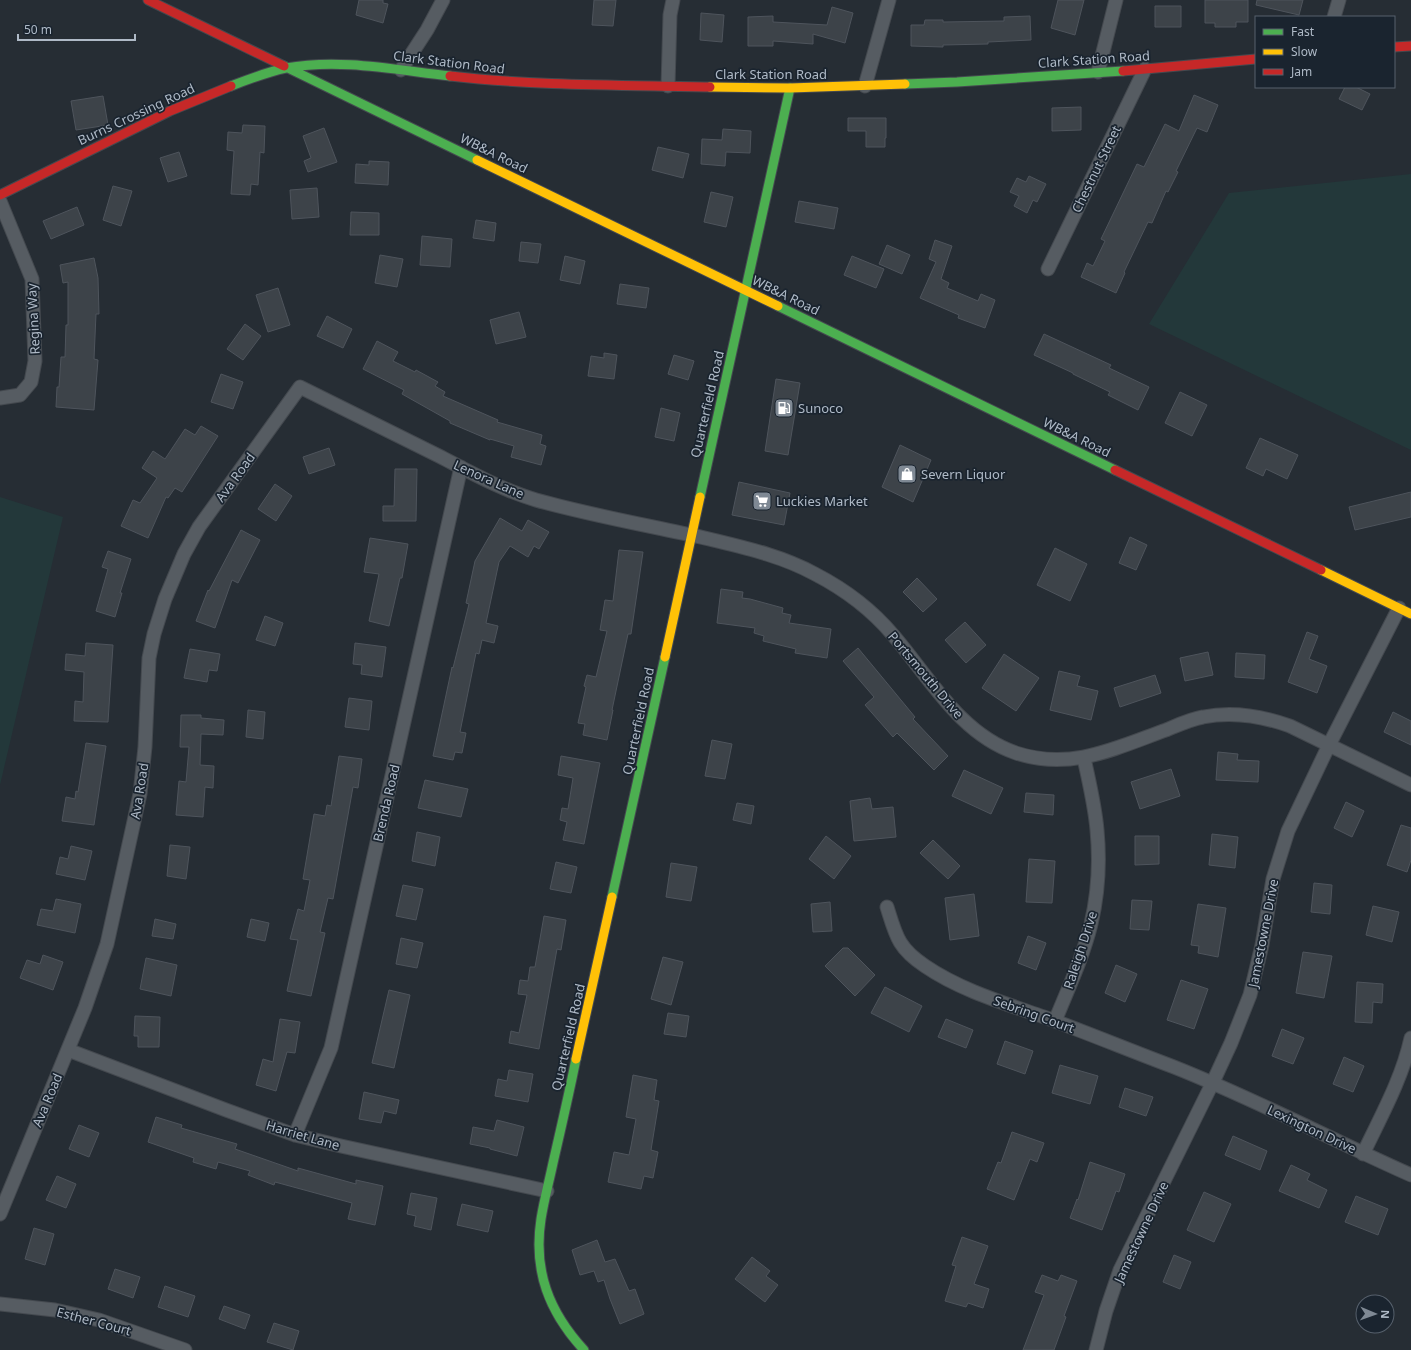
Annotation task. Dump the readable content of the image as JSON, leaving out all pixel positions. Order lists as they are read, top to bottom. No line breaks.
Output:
{"streets":{"street":["Clark Station Road","Burns Crossing Road","WB&A Road","Chestnut Street","Regina Way","Quarterfield Road","Ava Road","Lenora Lane","Portsmouth Drive","Brenda Road","Jamestowne Drive","Raleigh Drive","Sebring Court","Lexington Drive","Harriet Lane","Esther Court"]},"crossings":[["Clark Station Road","Burns Crossing Road"],["Clark Station Road","WB&A Road"],["Clark Station Road","Chestnut Street"],["Clark Station Road","Quarterfield Road"],["Burns Crossing Road","WB&A Road"],["WB&A Road","Quarterfield Road"],["WB&A Road","Jamestowne Drive"],["Quarterfield Road","Lenora Lane"],["Quarterfield Road","Portsmouth Drive"],["Quarterfield Road","Harriet Lane"],["Ava Road","Lenora Lane"],["Ava Road","Harriet Lane"],["Lenora Lane","Portsmouth Drive"],["Lenora Lane","Brenda Road"],["Portsmouth Drive","Jamestowne Drive"],["Portsmouth Drive","Raleigh Drive"],["Brenda Road","Harriet Lane"],["Jamestowne Drive","Sebring Court"],["Jamestowne Drive","Lexington Drive"],["Raleigh Drive","Sebring Court"],["Sebring Court","Lexington Drive"]],"places":{"fuel station":["Sunoco"],"shop":["Severn Liquor"],"supermarket":["Luckies Market"]},"legend":["Fast","Slow","Jam"],"scale_bar":"50 m","north":"right"}
